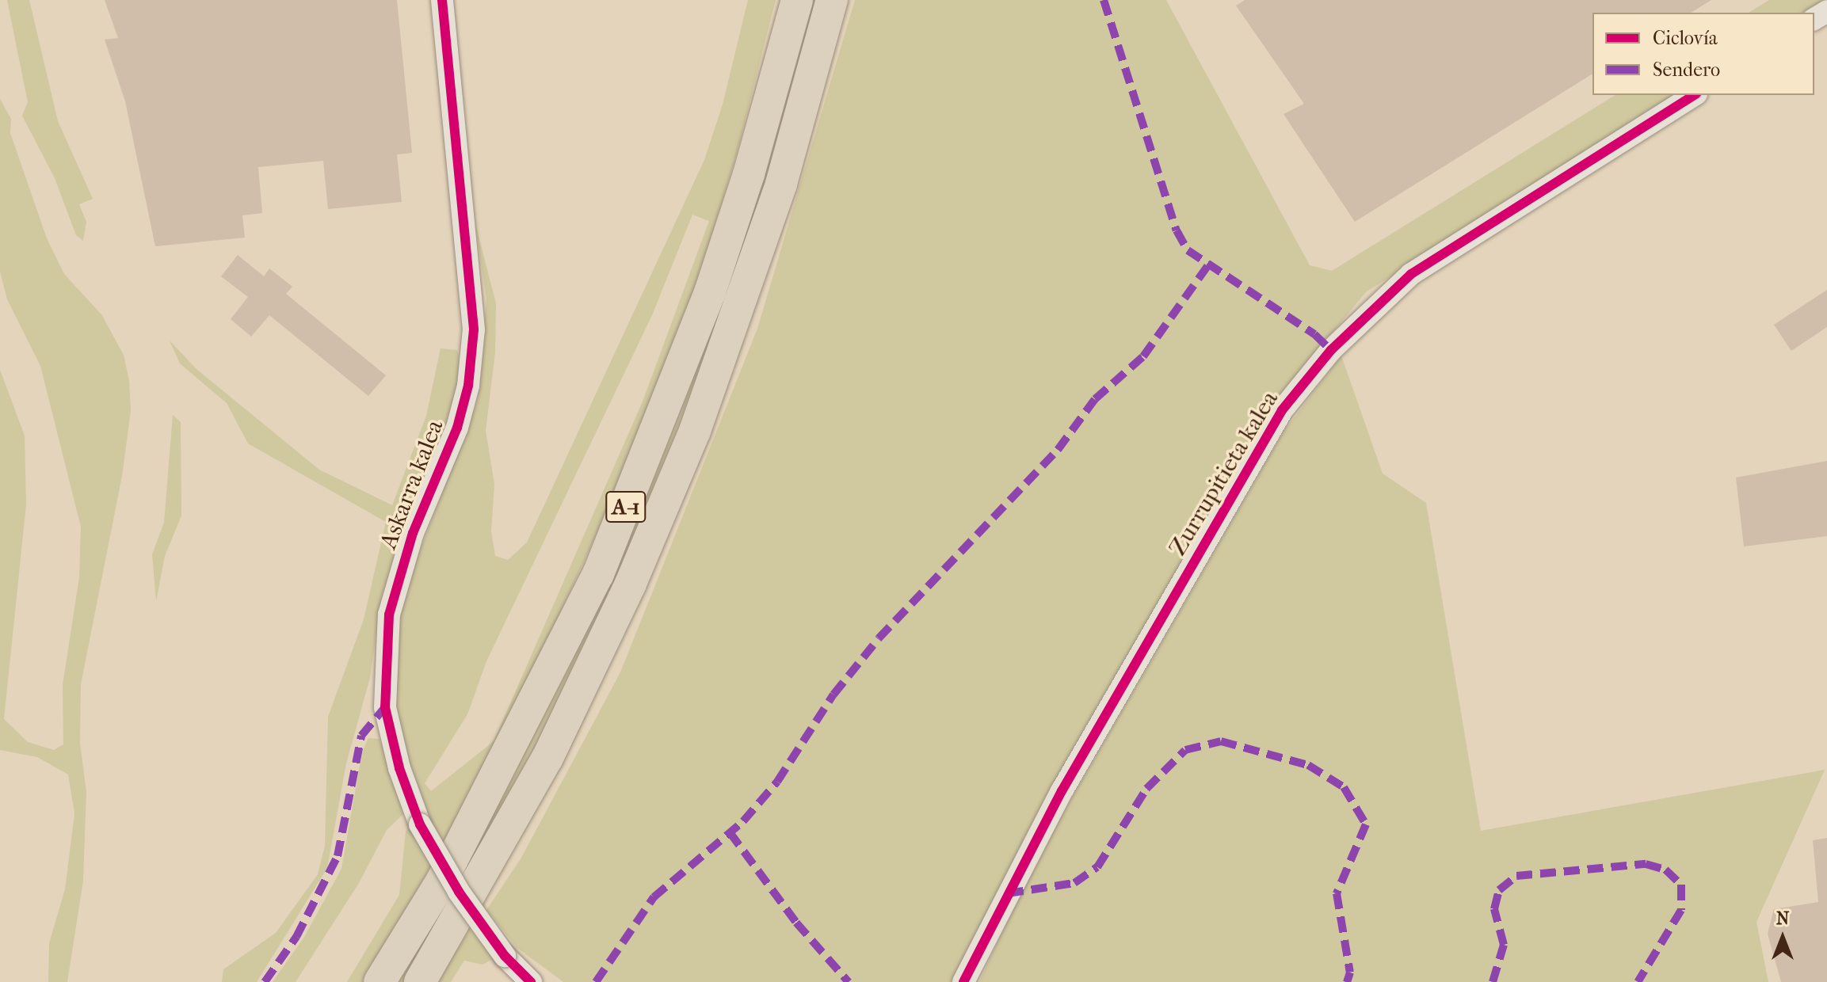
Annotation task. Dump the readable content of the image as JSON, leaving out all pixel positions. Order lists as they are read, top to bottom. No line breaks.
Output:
{"streets":{"highway":["A-1"],"street":["Zurrupitieta kalea","Askarra kalea"]},"legend":["Ciclovía","Sendero"],"north":"top"}
